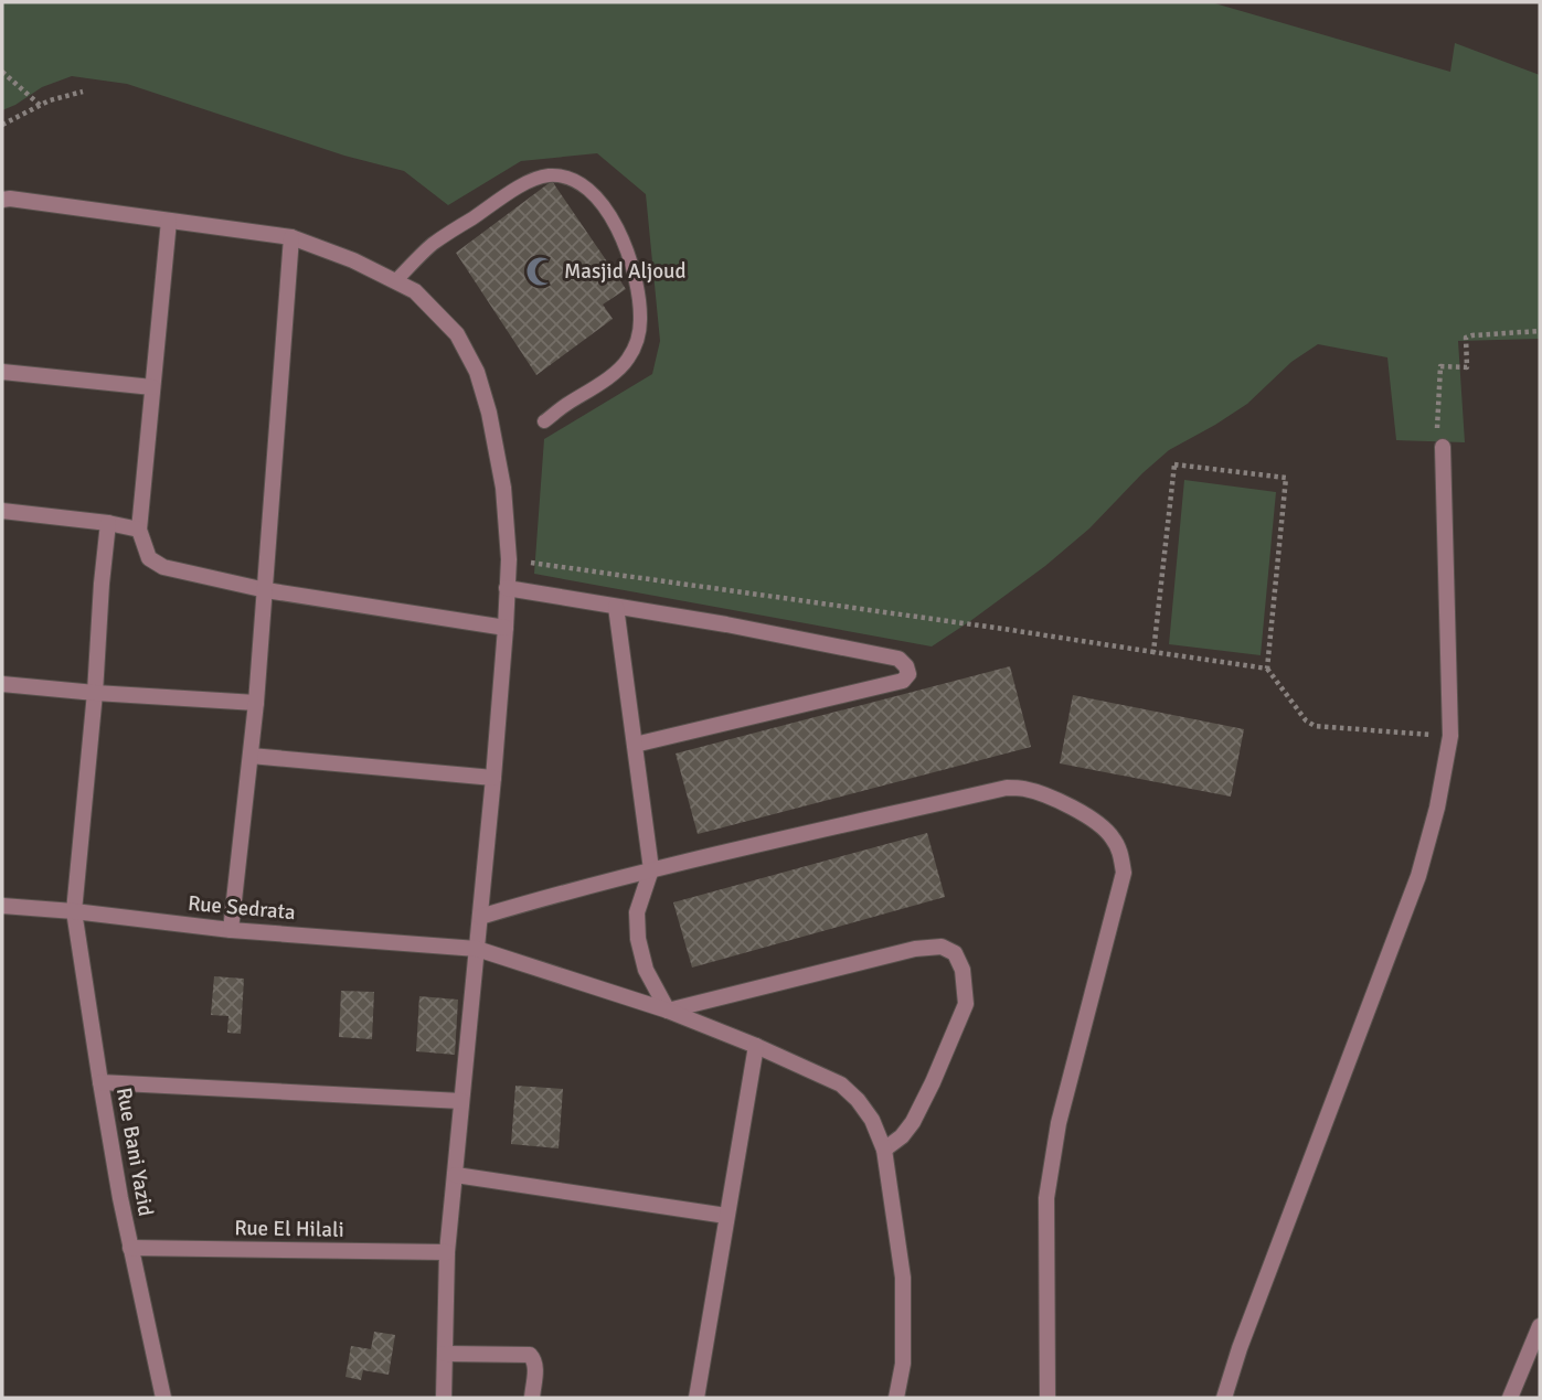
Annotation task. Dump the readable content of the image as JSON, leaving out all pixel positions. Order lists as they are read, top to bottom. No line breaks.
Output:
{"streets":{"street":["Rue Sedrata","Rue Bani Yazid","Rue El Hilali"]},"crossings":[["Rue Sedrata","Rue Bani Yazid"],["Rue Bani Yazid","Rue El Hilali"]],"places":{"mosque":["Masjid Aljoud"]}}
